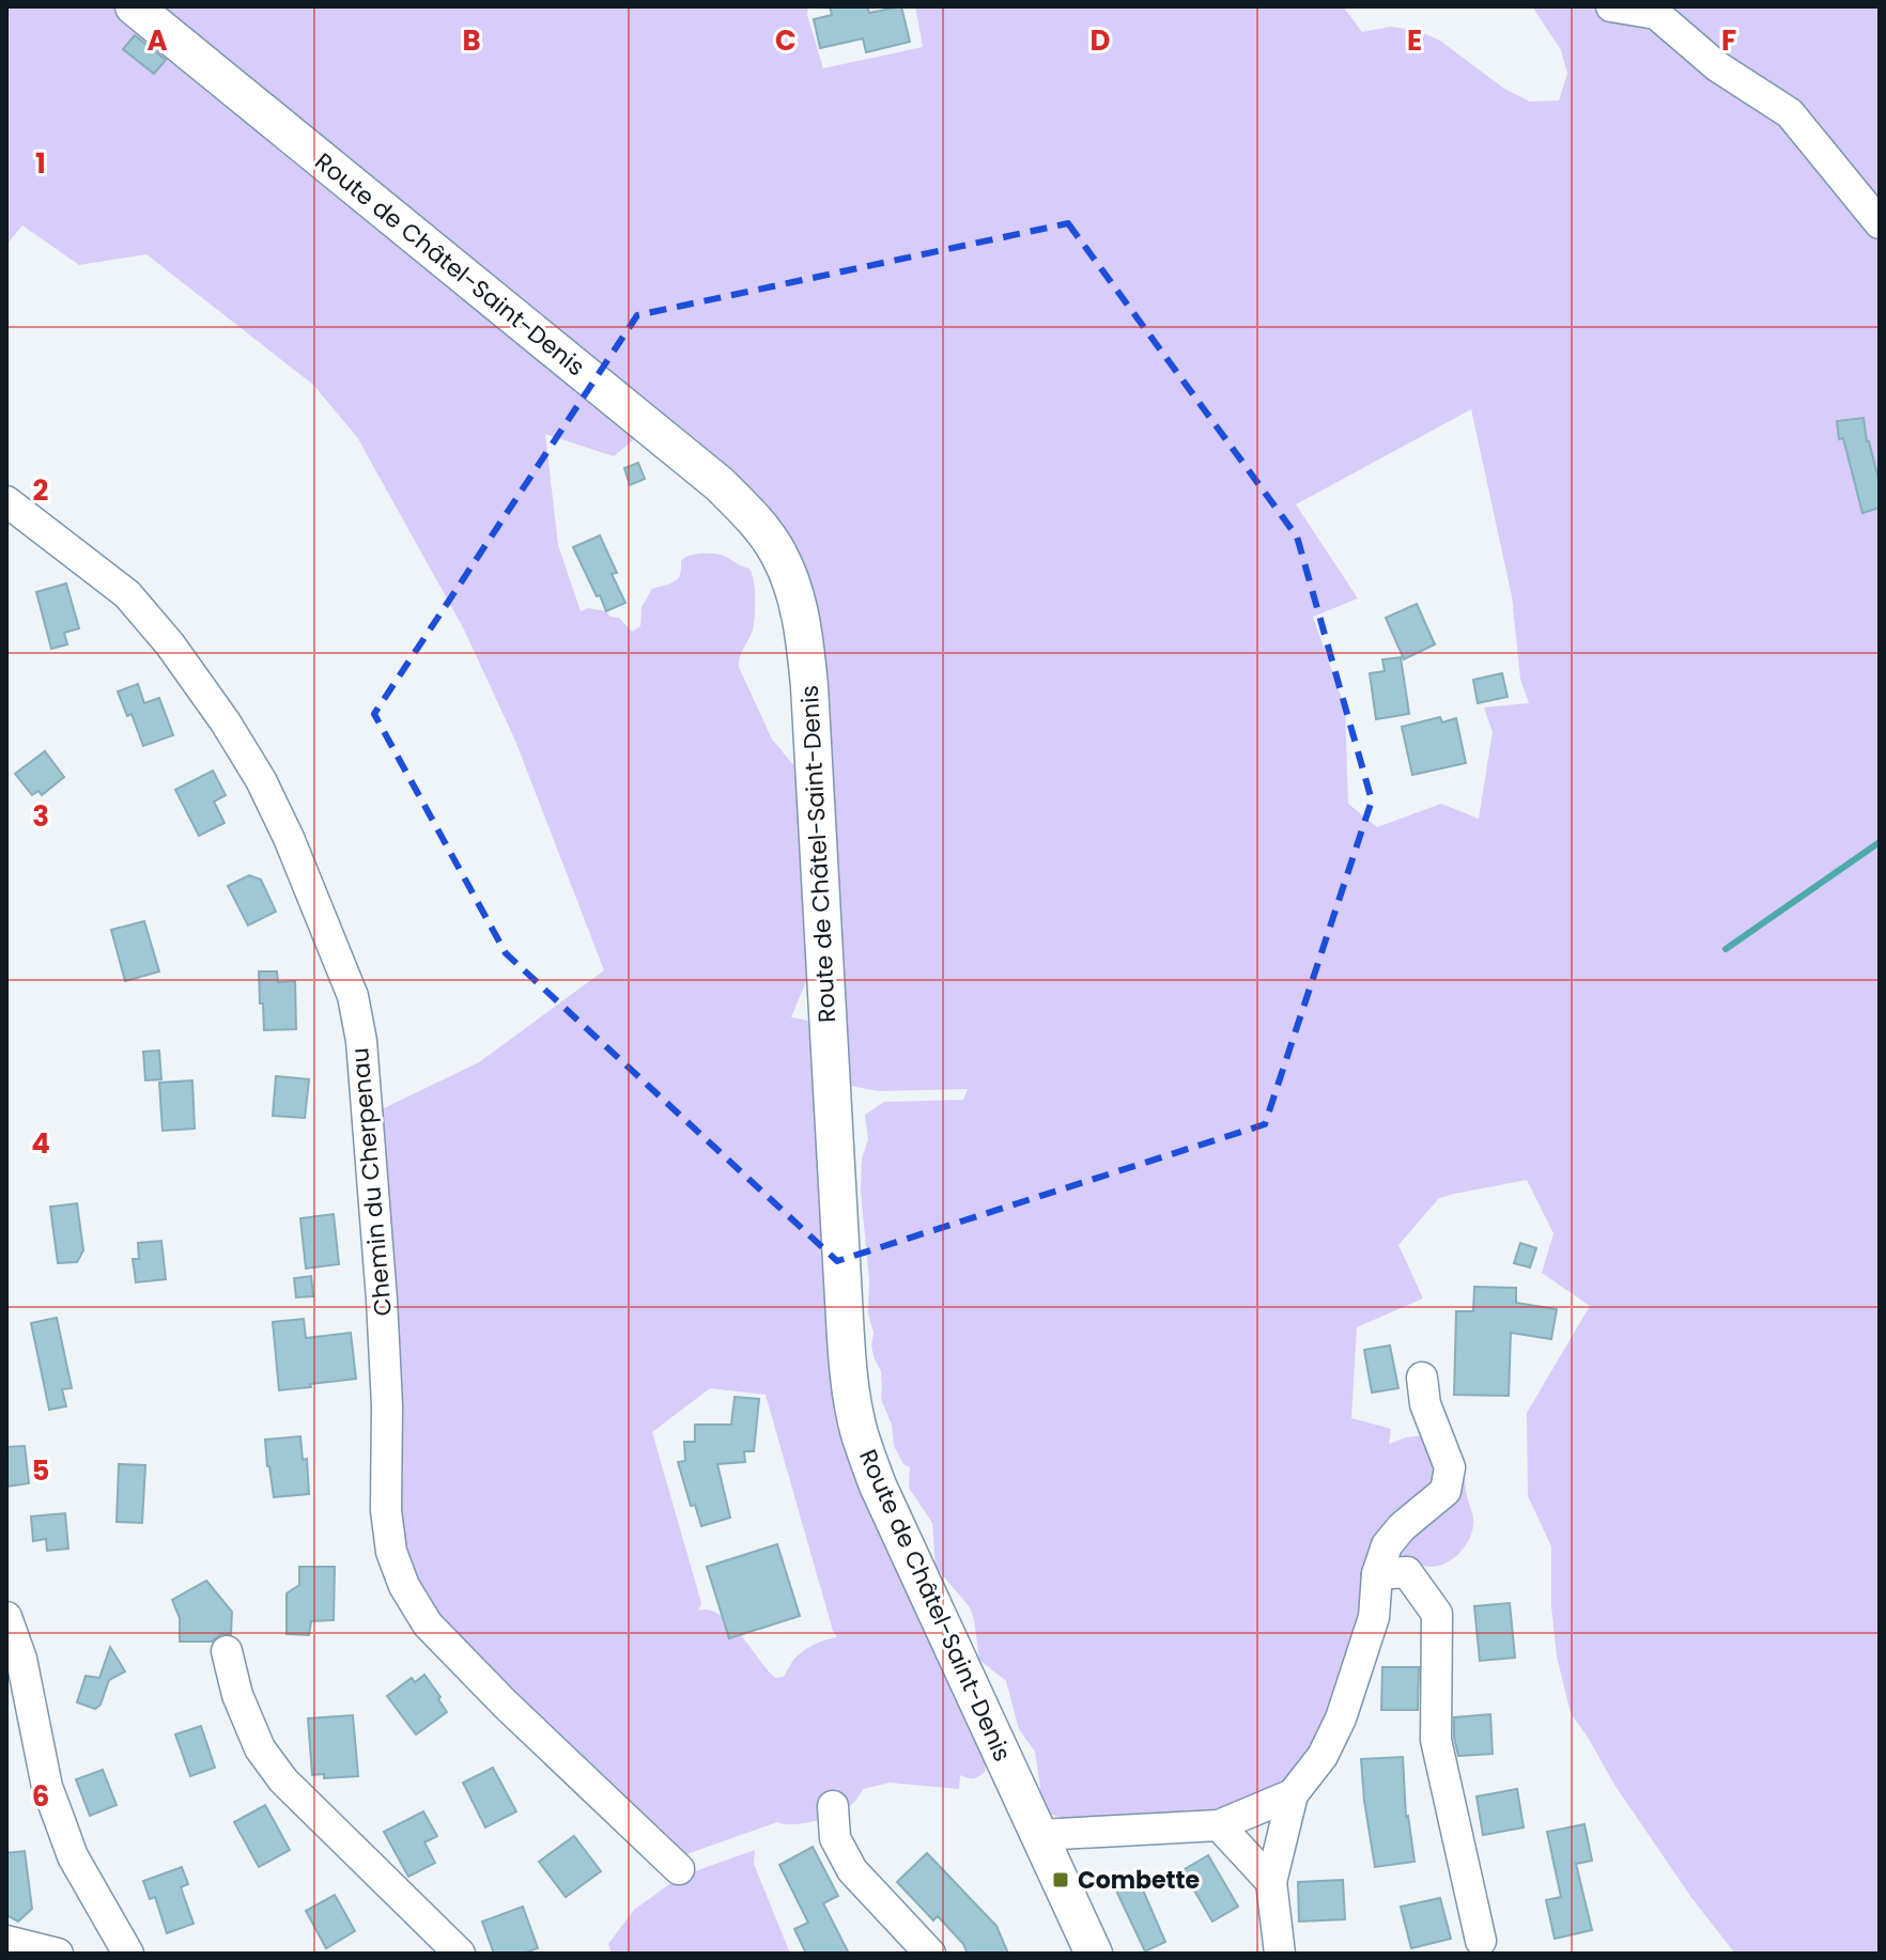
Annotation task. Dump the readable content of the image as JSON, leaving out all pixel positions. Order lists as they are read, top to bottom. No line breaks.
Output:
{"streets":{"main road":["Route de Châtel-Saint-Denis"],"street":["Chemin du Cherpenau"]},"places":{"transit":["Combette"]},"grid":{"columns":["A","B","C","D","E","F"],"rows":["1","2","3","4","5","6"]}}
